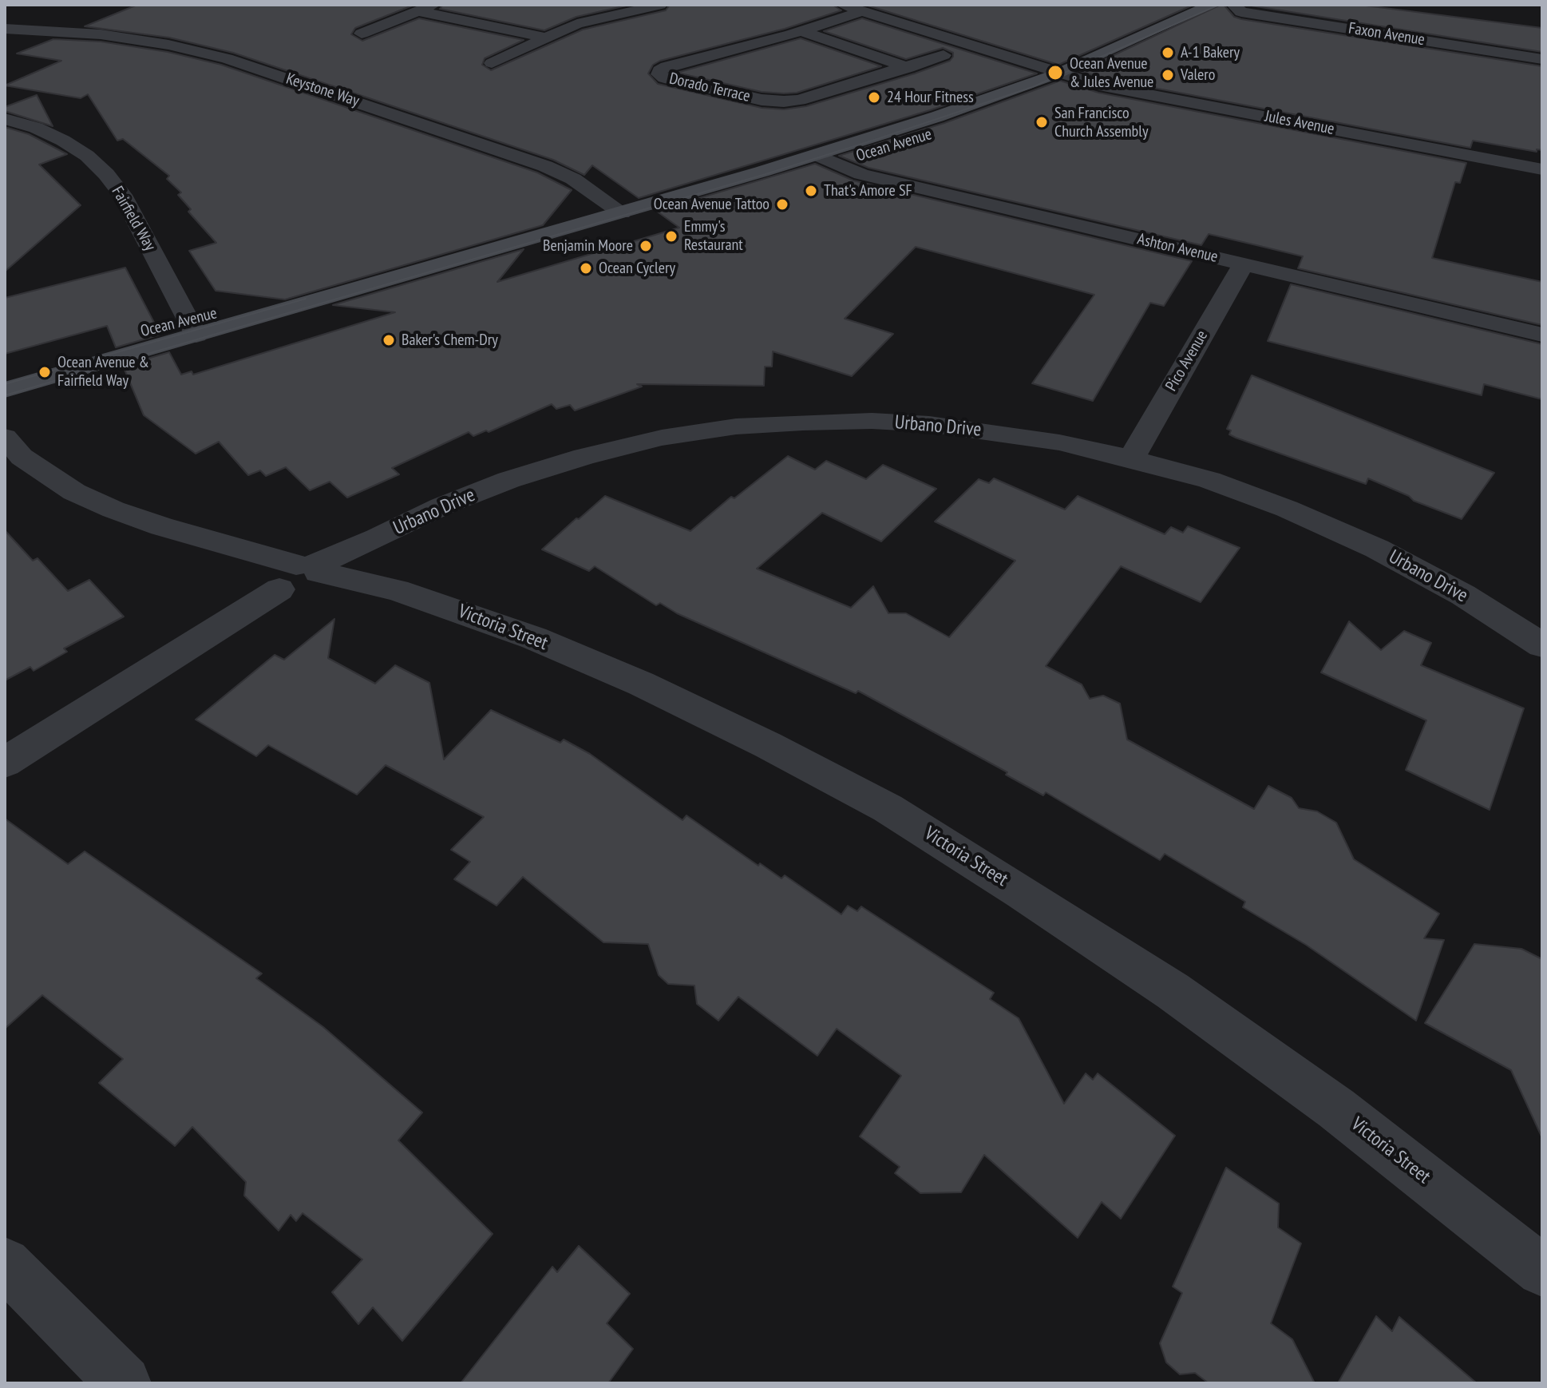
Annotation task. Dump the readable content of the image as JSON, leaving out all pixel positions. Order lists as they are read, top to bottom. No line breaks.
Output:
{"streets":{"main road":["Ocean Avenue"],"street":["Faxon Avenue","Dorado Terrace","Keystone Way","Jules Avenue","Fairfield Way","Ashton Avenue","Pico Avenue","Urbano Drive","Victoria Street"]},"crossings":[["Keystone Way","Ocean Avenue"],["Jules Avenue","Ocean Avenue"],["Ocean Avenue","Fairfield Way"],["Ocean Avenue","Ashton Avenue"],["Ashton Avenue","Pico Avenue"],["Pico Avenue","Urbano Drive"],["Urbano Drive","Victoria Street"]],"places":["A-1 Bakery","Ocean Avenue & Jules Avenue","Valero","24 Hour Fitness","San Francisco Church Assembly","That's Amore SF","Ocean Avenue Tattoo","Emmy's Restaurant","Benjamin Moore","Ocean Cyclery","Baker's Chem-Dry","Ocean Avenue & Fairfield Way"]}
